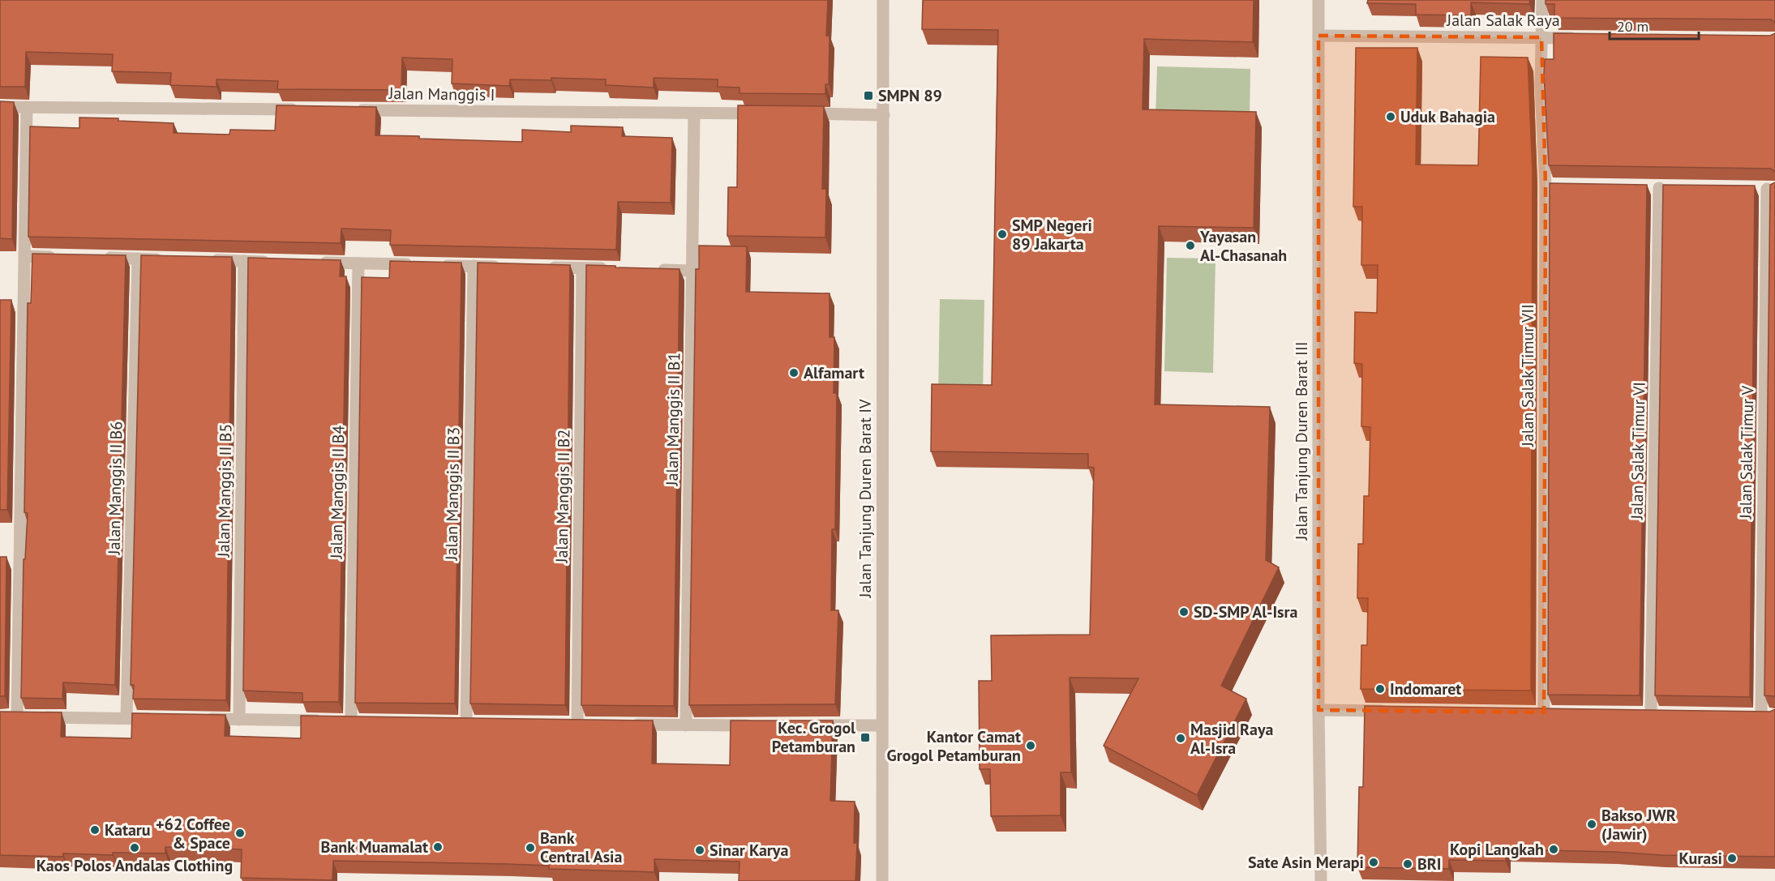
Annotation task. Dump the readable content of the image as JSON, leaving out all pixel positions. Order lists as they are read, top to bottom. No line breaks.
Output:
{"streets":{"street":["Jalan Salak Raya","Jalan Manggis I","Jalan Salak Timur VII","Jalan Manggis II B1","Jalan Tanjung Duren Barat III","Jalan Salak Timur VI","Jalan Salak Timur V","Jalan Manggis II B6","Jalan Manggis II B5","Jalan Manggis II B4","Jalan Manggis II B3","Jalan Manggis II B2","Jalan Tanjung Duren Barat IV"]},"crossings":[["Jalan Salak Raya","Jalan Salak Timur VII"],["Jalan Salak Raya","Jalan Tanjung Duren Barat III"],["Jalan Manggis I","Jalan Manggis II B1"],["Jalan Manggis II B5","Jalan Manggis II B4"]],"places":{"transit":["SMPN 89","Kec. Grogol Petamburan"],"other":["Uduk Bahagia","SMP Negeri 89 Jakarta","Yayasan Al-Chasanah","Alfamart","SD-SMP Al-Isra","Indomaret","Masjid Raya Al-Isra","Kantor Camat Grogol Petamburan","Bakso JWR (Jawir)","Kataru","+62 Coffee & Space","Bank Muamalat","Kaos Polos Andalas Clothing","Bank Central Asia","Kopi Langkah","Sinar Karya","Kurasi","Sate Asin Merapi","BRI"]},"scale_bar":"20 m"}
